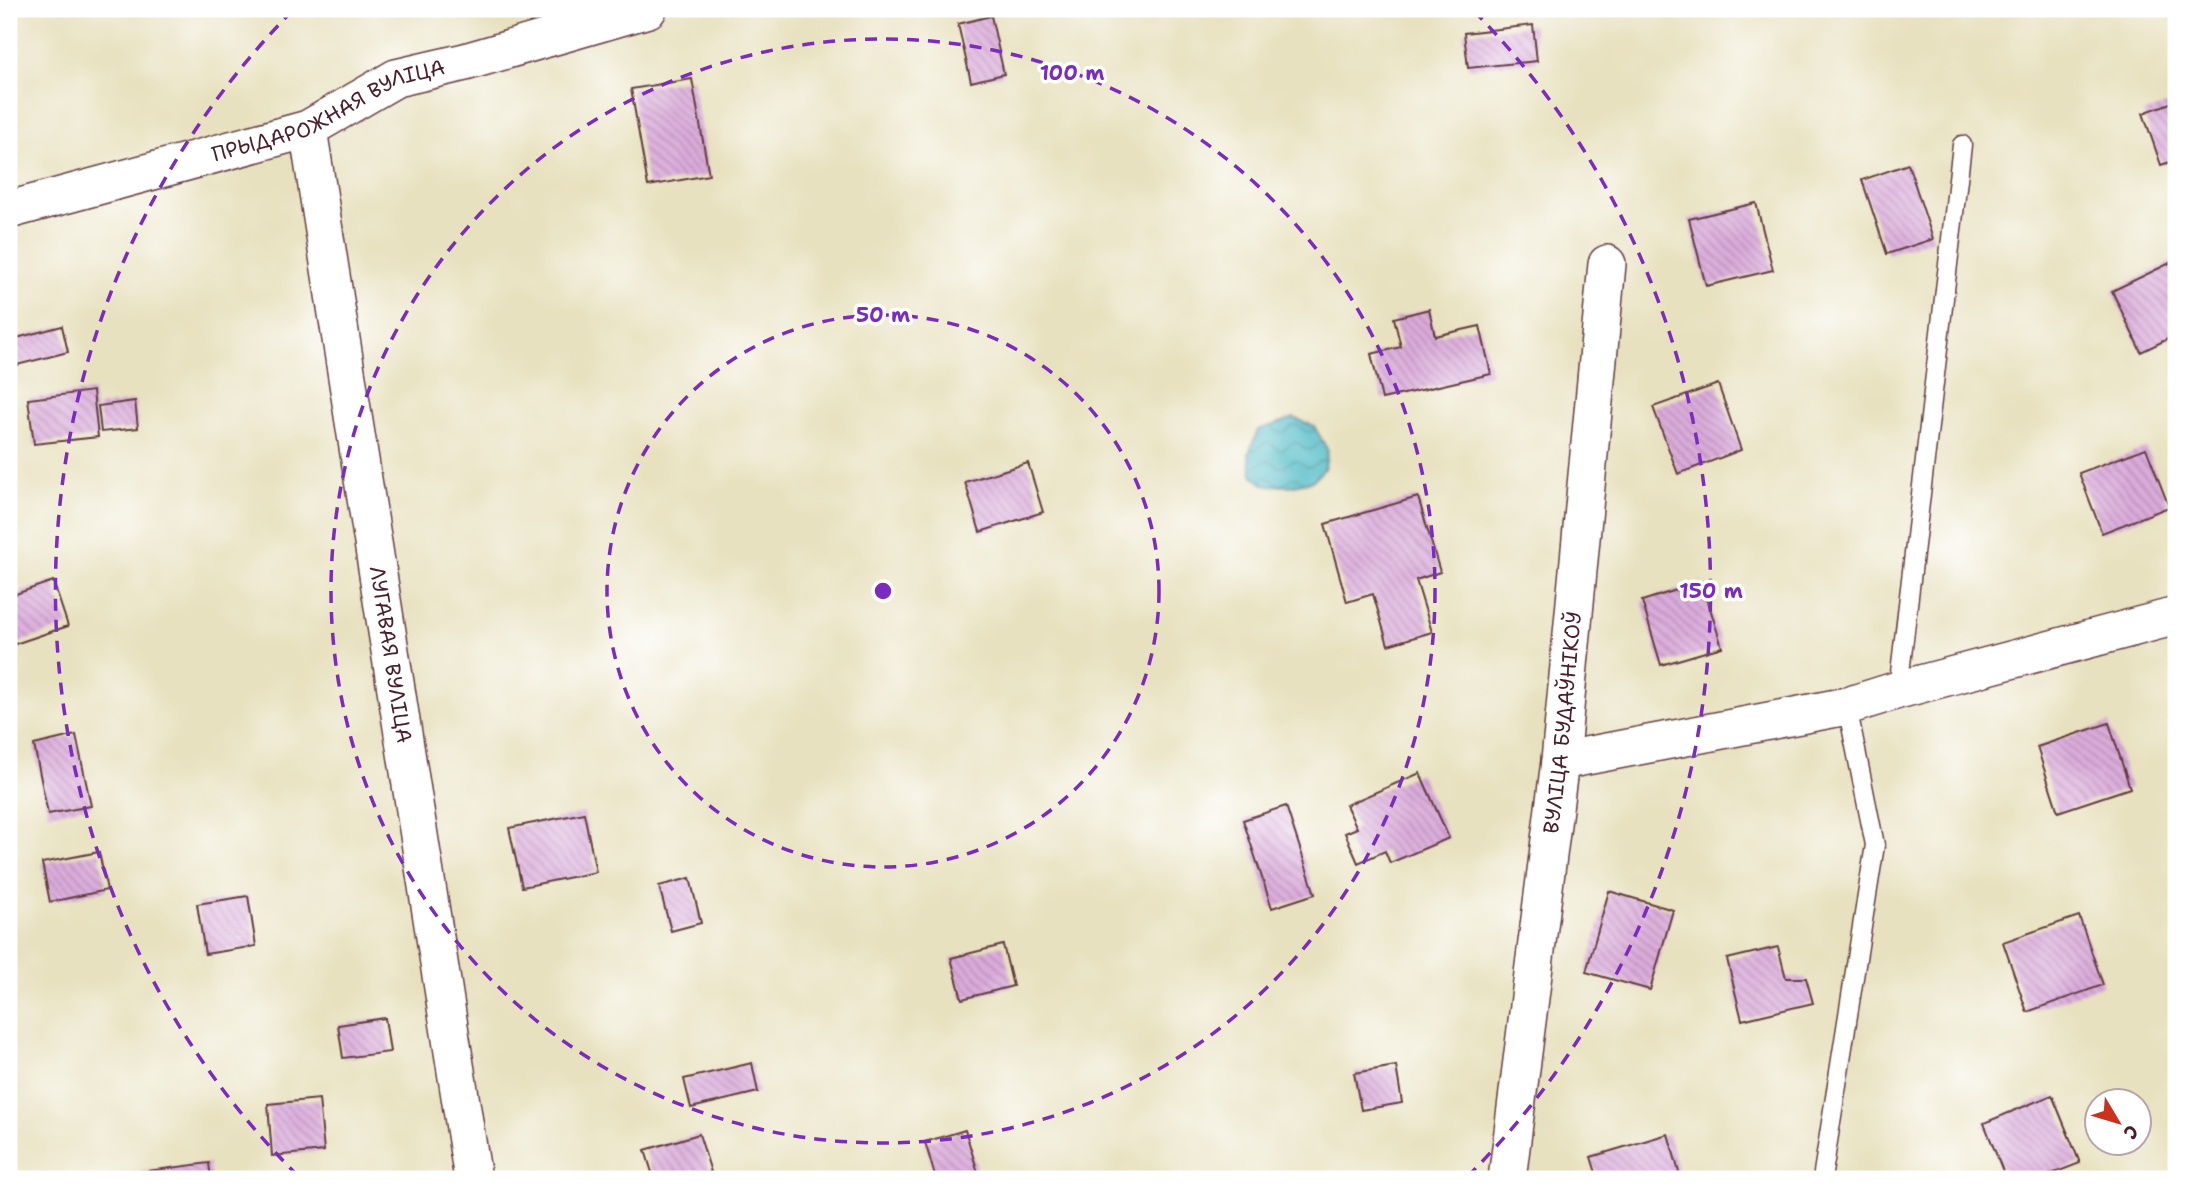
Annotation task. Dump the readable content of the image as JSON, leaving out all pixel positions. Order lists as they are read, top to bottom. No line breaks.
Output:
{"streets":{"street":["ПРЫДАРОЖНАЯ ВУЛІЦА","ЛУГАВАЯ ВУЛІЦА","ВУЛІЦА БУДАЎНІКОЎ"]},"crossings":[["ПРЫДАРОЖНАЯ ВУЛІЦА","ЛУГАВАЯ ВУЛІЦА"]],"north":"bottom right","rings":["100 m","50 m","150 m"]}
